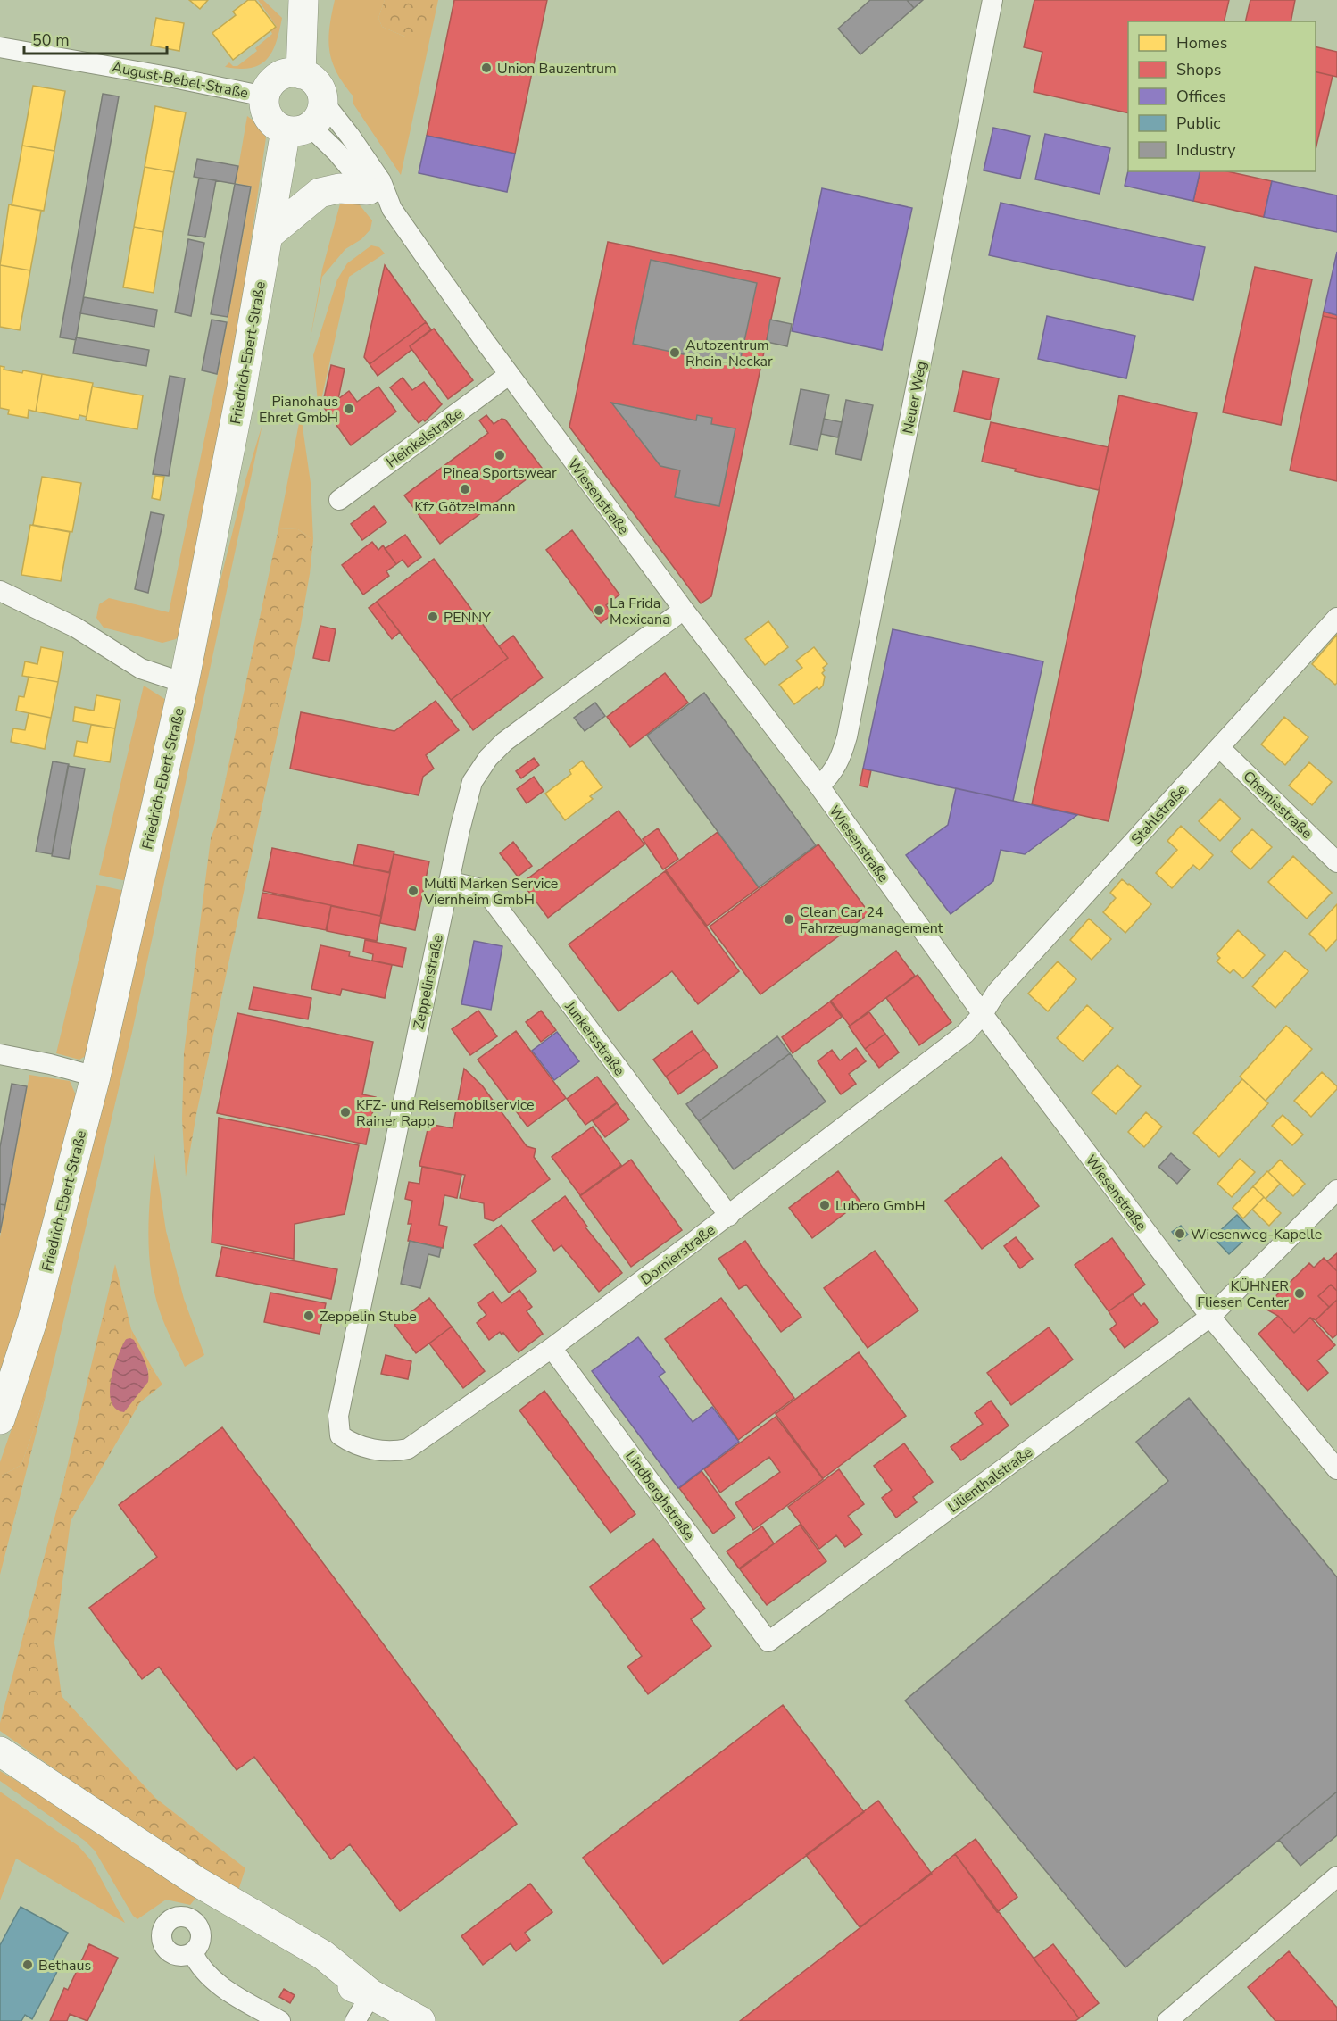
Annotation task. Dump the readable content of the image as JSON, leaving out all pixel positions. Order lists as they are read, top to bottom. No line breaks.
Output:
{"streets":{"street":["August-Bebel-Straße","Friedrich-Ebert-Straße","Neuer Weg","Heinkelstraße","Wiesenstraße","Chemiestraße","Stahlstraße","Zeppelinstraße","Junkersstraße","Dornierstraße","Lilienthalstraße","Lindberghstraße"]},"crossings":[["August-Bebel-Straße","Friedrich-Ebert-Straße"],["August-Bebel-Straße","Wiesenstraße"],["Friedrich-Ebert-Straße","Wiesenstraße"],["Neuer Weg","Wiesenstraße"],["Heinkelstraße","Wiesenstraße"],["Wiesenstraße","Stahlstraße"],["Wiesenstraße","Zeppelinstraße"],["Wiesenstraße","Dornierstraße"],["Wiesenstraße","Lilienthalstraße"],["Chemiestraße","Stahlstraße"],["Stahlstraße","Dornierstraße"],["Zeppelinstraße","Junkersstraße"],["Zeppelinstraße","Dornierstraße"],["Junkersstraße","Dornierstraße"],["Dornierstraße","Lindberghstraße"],["Lilienthalstraße","Lindberghstraße"]],"places":["Union Bauzentrum","Autozentrum Rhein-Neckar","Pianohaus Ehret GmbH","Pinea Sportswear","Kfz Götzelmann","La Frida Mexicana","PENNY","Multi Marken Service Viernheim GmbH","Clean Car 24 Fahrzeugmanagement","KFZ- und Reisemobilservice Rainer Rapp","Lubero GmbH","Wiesenweg-Kapelle","KÜHNER Fliesen Center","Zeppelin Stube","Bethaus"],"legend":["Homes","Shops","Offices","Public","Industry"],"scale_bar":"50 m"}
